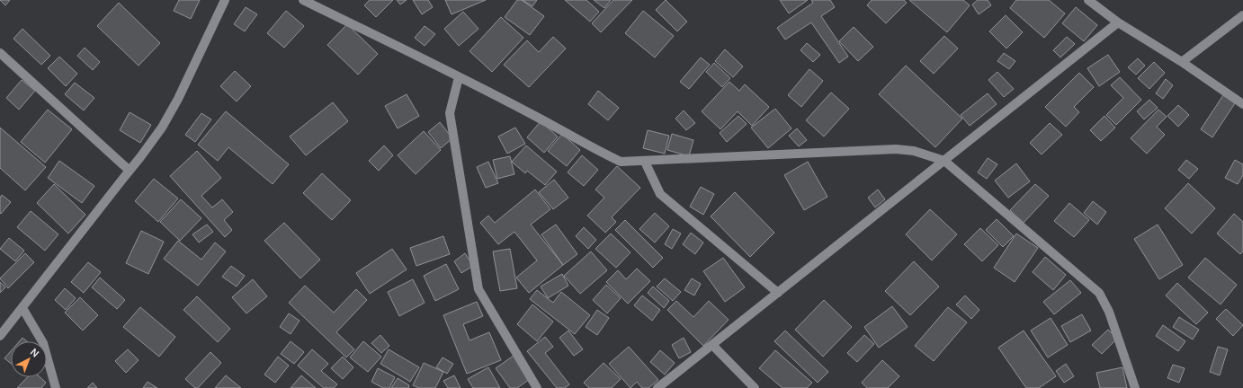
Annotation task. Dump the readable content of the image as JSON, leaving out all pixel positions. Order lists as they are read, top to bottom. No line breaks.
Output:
{"north":"top right"}
